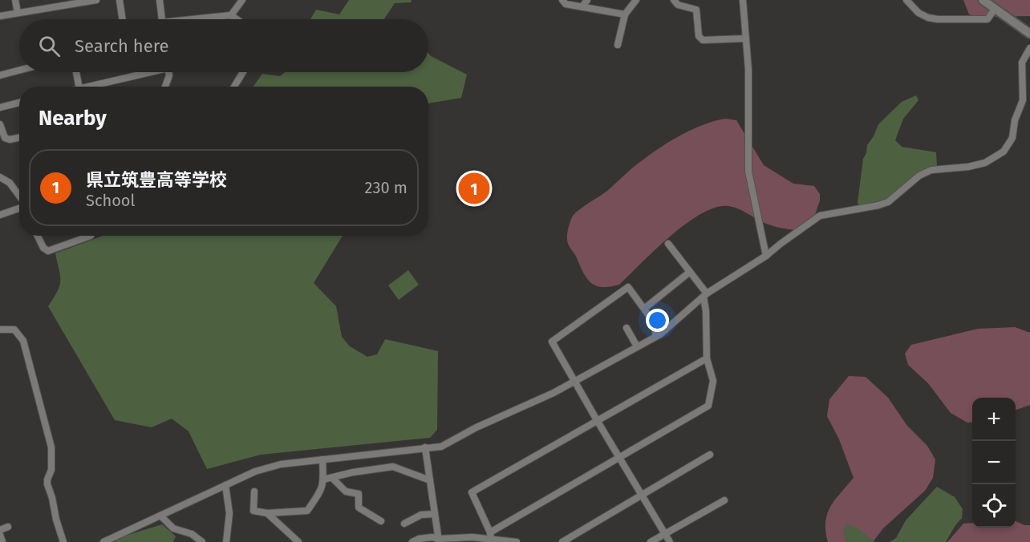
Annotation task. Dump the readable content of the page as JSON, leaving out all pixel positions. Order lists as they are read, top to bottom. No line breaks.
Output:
{"page":{"search":"Search here","heading":"Nearby","list":[{"mark":"1","name":"県立筑豊高等学校","note":"School","value":"230 m"}],"pins":"1","map_buttons":["+","−"]}}
